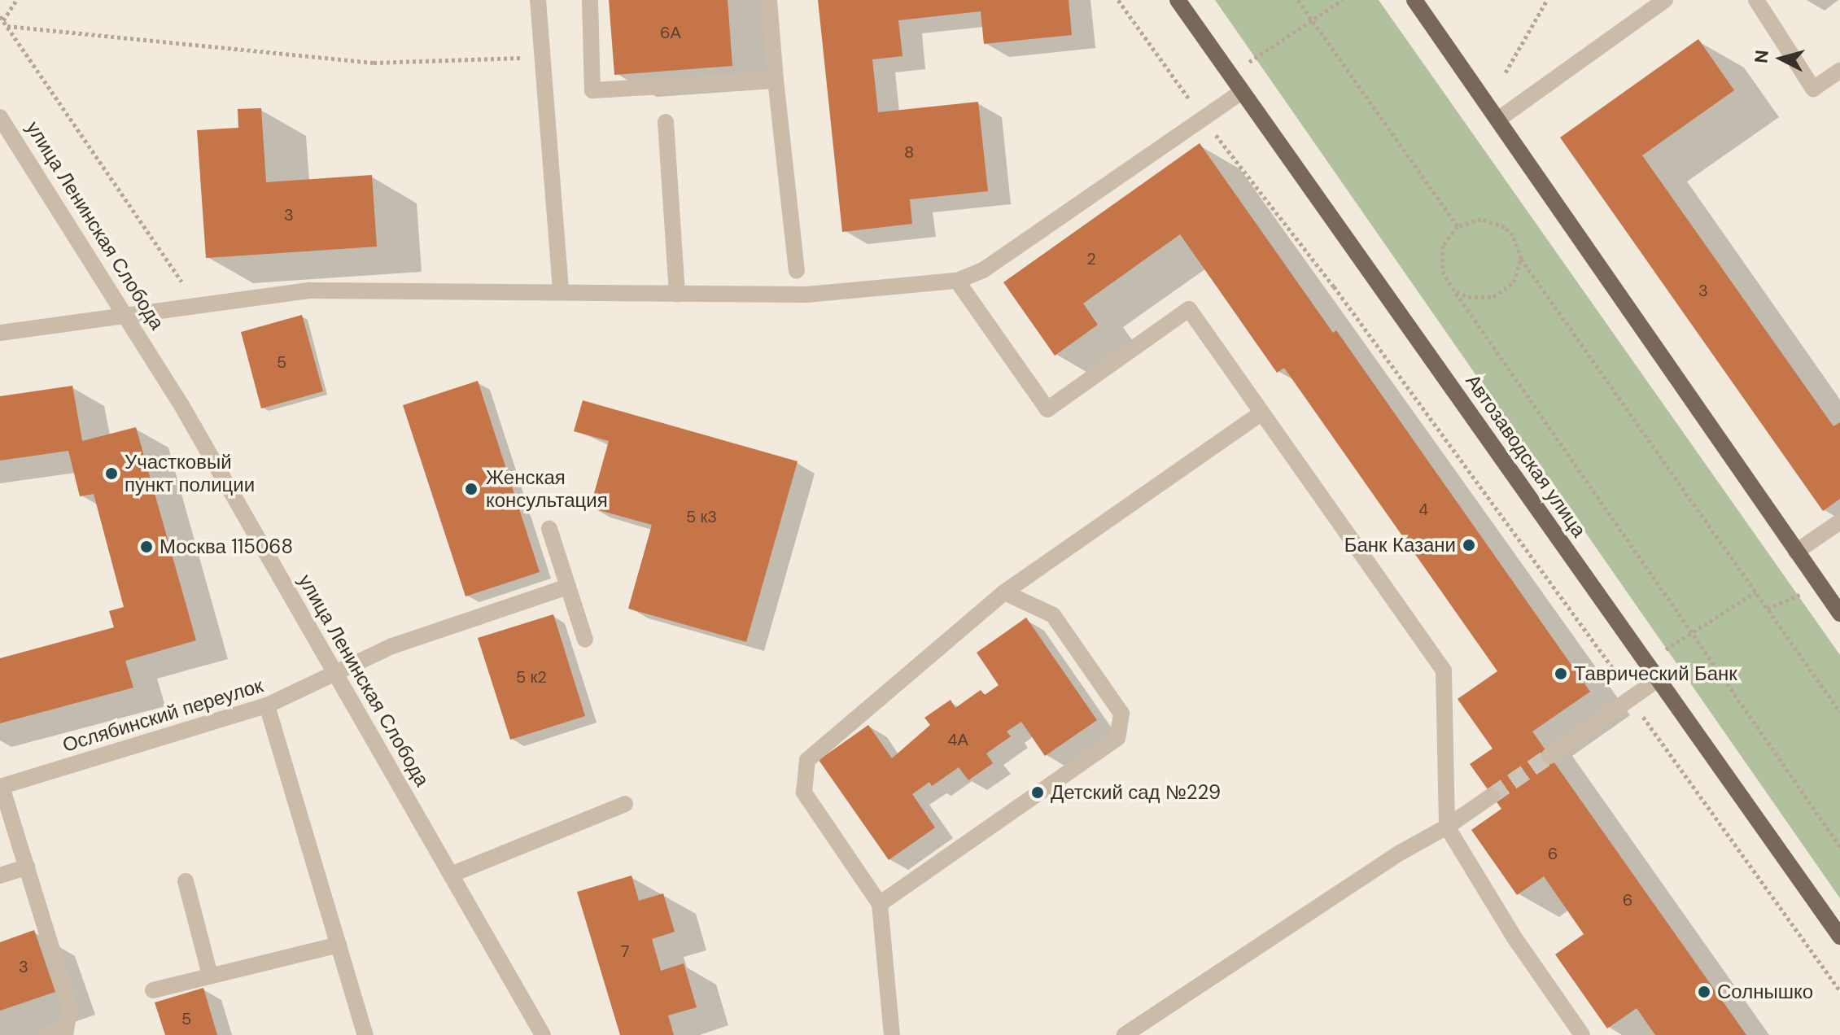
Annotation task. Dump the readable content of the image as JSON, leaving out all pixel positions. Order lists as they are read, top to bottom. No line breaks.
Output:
{"streets":{"main road":["Автозаводская улица"],"street":["улица Ленинская Слобода","Ослябинский переулок"]},"crossings":[["улица Ленинская Слобода","Ослябинский переулок"]],"places":["Участковый пункт полиции","Женская консультация","Банк Казани","Москва 115068","Таврический Банк","Детский сад №229","Солнышко"],"house_numbers":["6А","8","3","2","3","5","4","5 к3","5 к2","4А","6","6","7","3","5"],"north":"left"}
